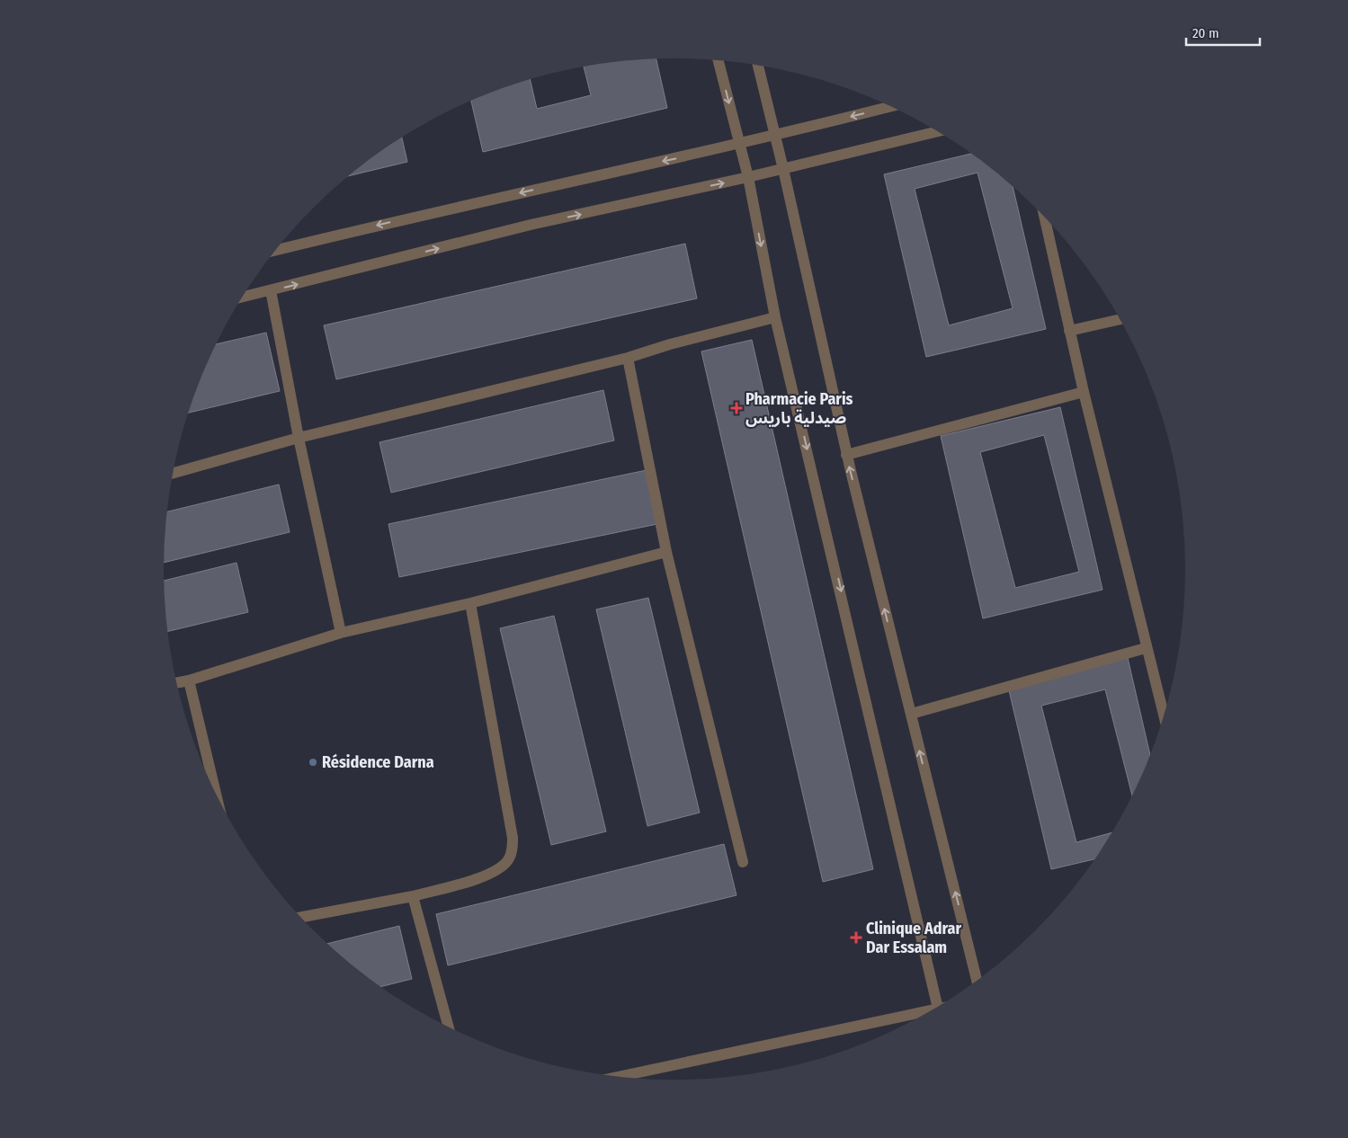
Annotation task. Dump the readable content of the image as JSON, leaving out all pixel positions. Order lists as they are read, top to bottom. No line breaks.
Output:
{"places":{"health":["Pharmacie Paris صيدلية باريس","Clinique Adrar Dar Essalam"],"other":["Résidence Darna"]},"scale_bar":"20 m"}
